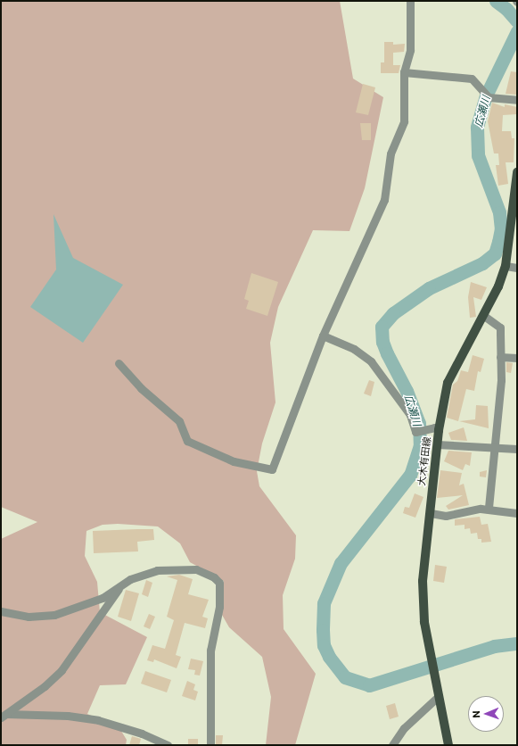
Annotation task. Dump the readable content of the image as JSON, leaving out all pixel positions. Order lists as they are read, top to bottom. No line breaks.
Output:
{"streets":{"main road":["大木有田線"]},"water":["広瀬川"],"north":"left"}
